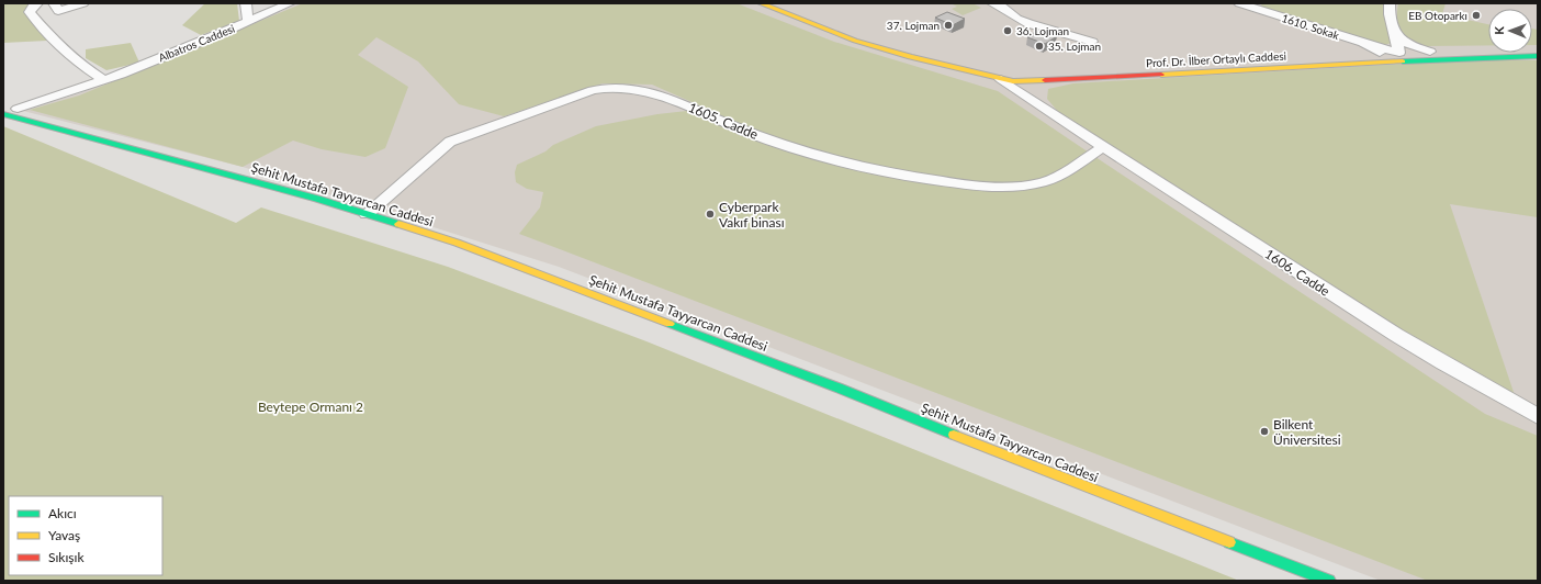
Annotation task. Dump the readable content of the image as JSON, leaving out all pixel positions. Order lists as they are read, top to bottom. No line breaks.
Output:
{"streets":{"street":["1610. Sokak","Albatros Caddesi","Prof. Dr. İlber Ortaylı Caddesi","1605. Cadde","Şehit Mustafa Tayyarcan Caddesi","1606. Cadde"]},"crossings":[["1610. Sokak","Prof. Dr. İlber Ortaylı Caddesi"],["Prof. Dr. İlber Ortaylı Caddesi","1606. Cadde"],["1605. Cadde","Şehit Mustafa Tayyarcan Caddesi"],["1605. Cadde","1606. Cadde"]],"parks":["Beytepe Ormanı 2"],"places":["EB Otoparkı","37. Lojman","36. Lojman","35. Lojman","Cyberpark Vakıf binası","Bilkent Üniversitesi"],"legend":["Akıcı","Yavaş","Sıkışık"],"north":"left"}
